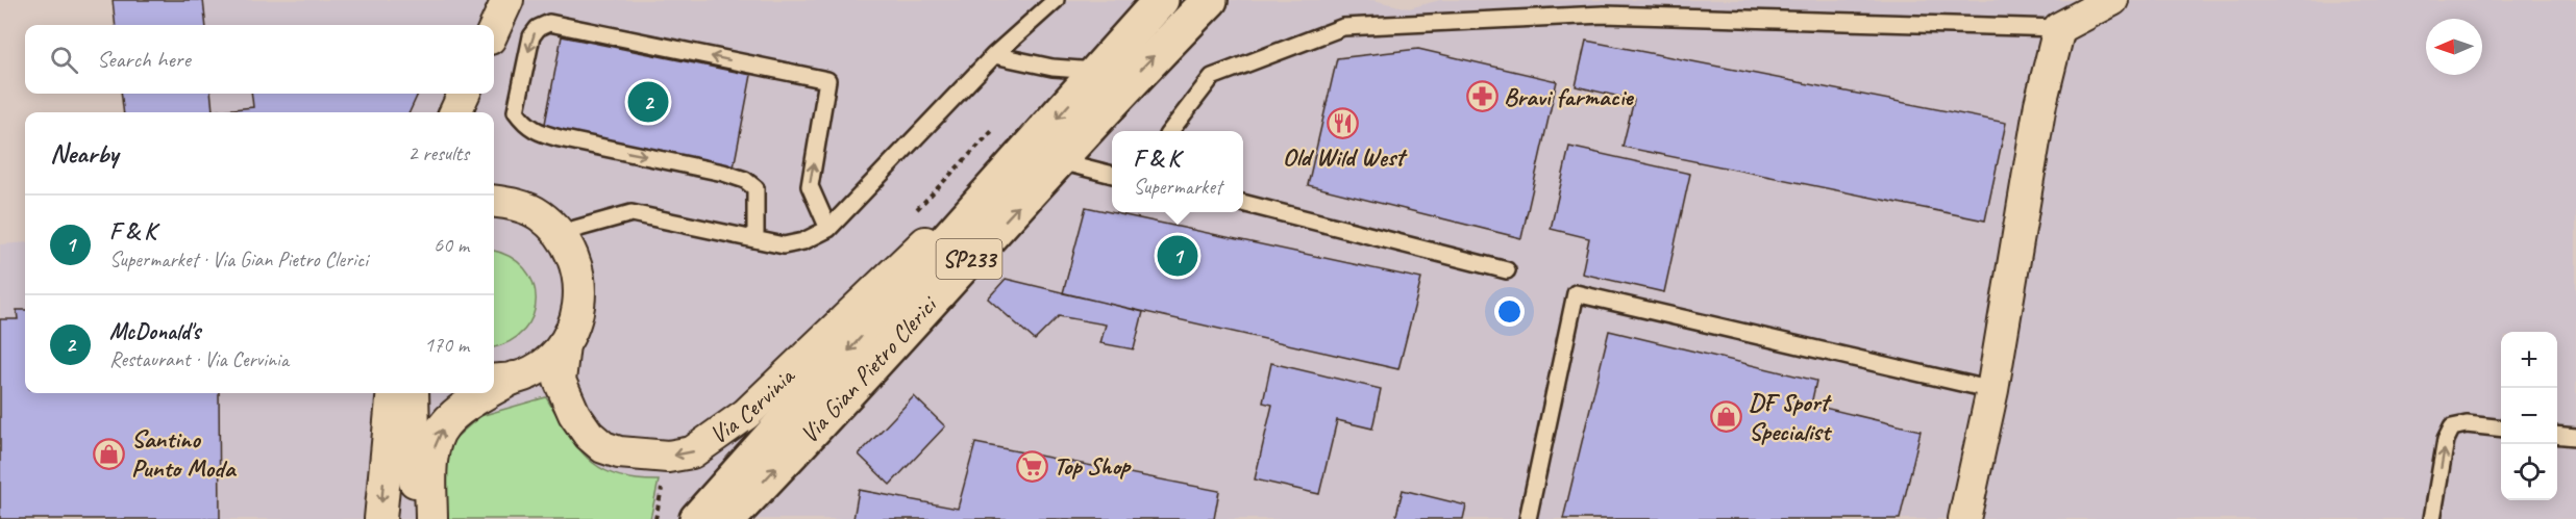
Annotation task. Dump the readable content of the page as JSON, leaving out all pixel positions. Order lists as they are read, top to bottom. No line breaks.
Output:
{"streets":{"main road":["SP233","Via Gian Pietro Clerici"],"street":["Via Cervinia"]},"crossings":[["Via Gian Pietro Clerici","Via Cervinia"]],"places":{"pharmacy":["Bravi farmacie"],"restaurant":["Old Wild West"],"shop":["DF Sport Specialist","Santino Punto Moda"],"supermarket":["Top Shop"]},"north":"left","page":{"search":"Search here","pins":["2","1"],"heading":["Nearby","2 results"],"popup":["F & K","Supermarket"],"list":[{"mark":"1","name":"F & K","note":"Supermarket · Via Gian Pietro Clerici","value":"60 m"},{"mark":"2","name":"McDonald's","note":"Restaurant · Via Cervinia","value":"170 m"}],"map_buttons":["+","−"]}}
